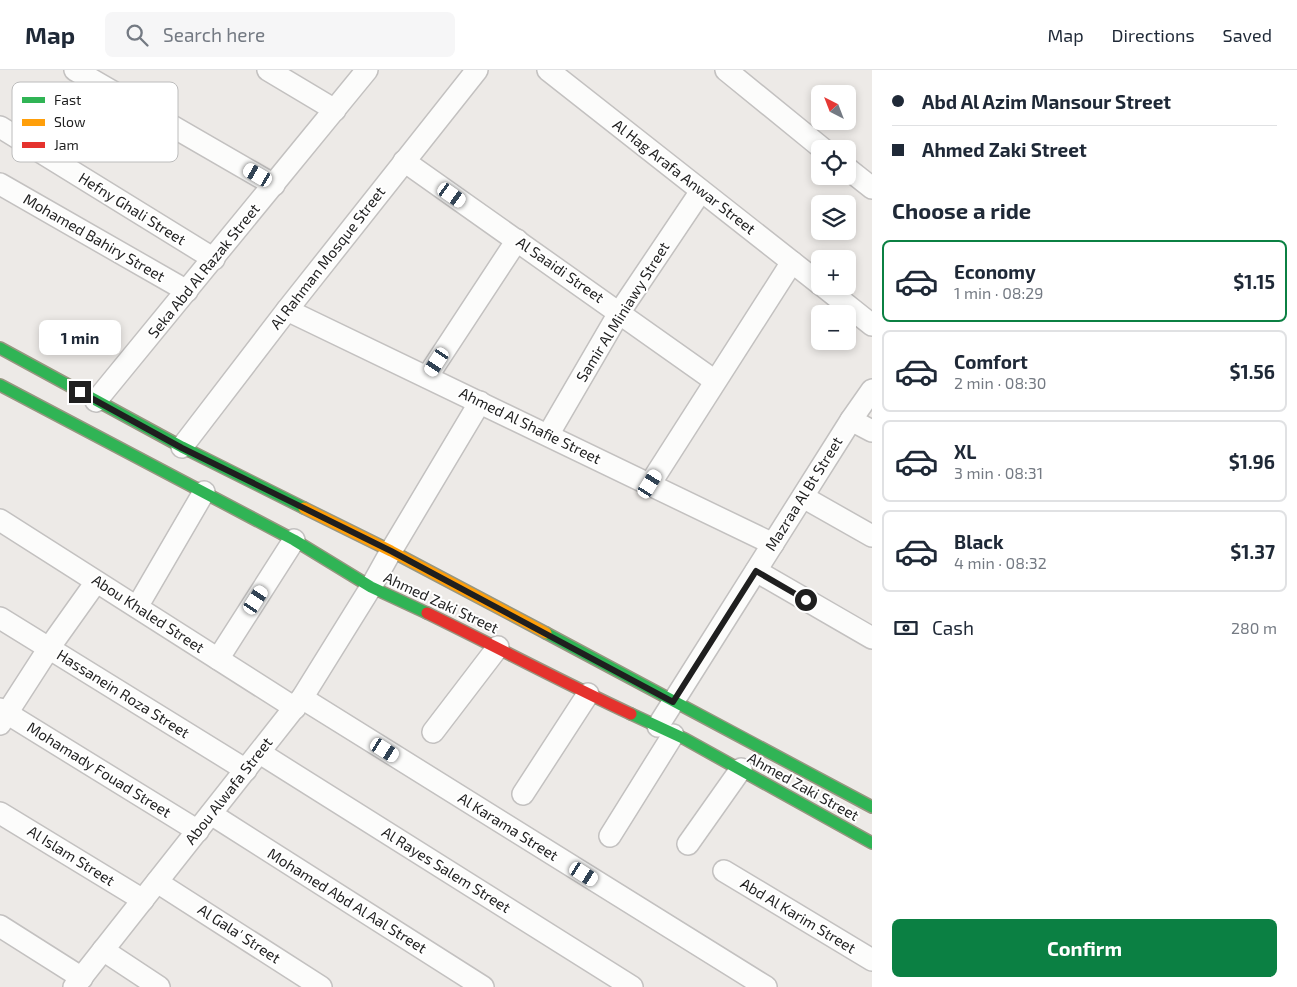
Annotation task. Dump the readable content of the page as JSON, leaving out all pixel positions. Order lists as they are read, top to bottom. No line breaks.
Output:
{"streets":{"street":["Al Hag Arafa Anwar Street","Hefny Ghali Street","Mohamed Bahiry Street","Al Rahman Mosque Street","Al Saaidi Street","Seka Abd Al Razak Street","Samir Al Miniawy Street","Ahmed Al Shafie Street","Mazraa Al Bt Street","Ahmed Zaki Street","Abou Khaled Street","Hassanein Roza Street","Mohamady Fouad Street","Abou Alwafa Street","Al Karama Street","Al Islam Street","Al Rayes Salem Street","Mohamed Abd Al Aal Street","Abd Al Karim Street","Al Gala' Street"]},"crossings":[["Al Hag Arafa Anwar Street","Samir Al Miniawy Street"],["Hefny Ghali Street","Seka Abd Al Razak Street"],["Mohamed Bahiry Street","Seka Abd Al Razak Street"],["Al Rahman Mosque Street","Al Saaidi Street"],["Al Rahman Mosque Street","Ahmed Al Shafie Street"],["Al Rahman Mosque Street","Ahmed Zaki Street"],["Al Saaidi Street","Samir Al Miniawy Street"],["Seka Abd Al Razak Street","Ahmed Zaki Street"],["Samir Al Miniawy Street","Ahmed Al Shafie Street"],["Ahmed Al Shafie Street","Mazraa Al Bt Street"],["Ahmed Al Shafie Street","Abou Alwafa Street"],["Mazraa Al Bt Street","Ahmed Zaki Street"],["Ahmed Zaki Street","Abou Alwafa Street"],["Abou Khaled Street","Abou Alwafa Street"],["Abou Khaled Street","Al Karama Street"],["Hassanein Roza Street","Abou Alwafa Street"],["Mohamady Fouad Street","Abou Alwafa Street"],["Abou Alwafa Street","Al Karama Street"],["Abou Alwafa Street","Al Islam Street"],["Abou Alwafa Street","Al Rayes Salem Street"],["Abou Alwafa Street","Mohamed Abd Al Aal Street"],["Abou Alwafa Street","Al Gala' Street"]],"legend":["Fast","Slow","Jam"],"north":"top left","page":{"header":"Map","search":"Search here","nav":["Map","Directions","Saved"],"banner":["Abd Al Azim Mansour Street","Ahmed Zaki Street"],"map_buttons":["+","−"],"heading":"Choose a ride","list":[{"name":"Economy","note":"1 min · 08:29","value":"$1.15"},{"name":"Comfort","note":"2 min · 08:30","value":"$1.56"},{"name":"XL","note":"3 min · 08:31","value":"$1.96"},{"name":"Black","note":"4 min · 08:32","value":"$1.37"}],"bubble":"1 min","pay":["Cash","280 m"],"buttons":"Confirm"}}
